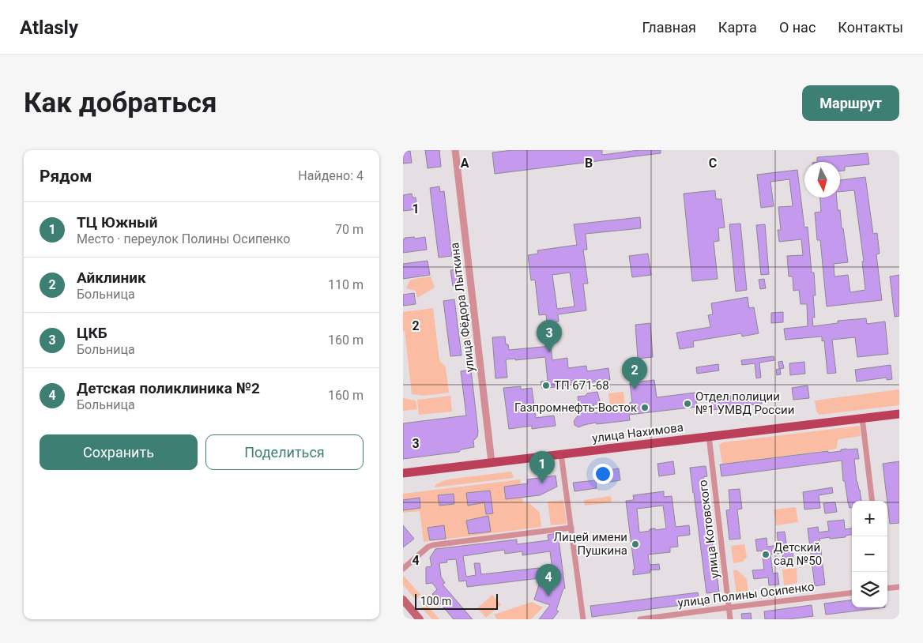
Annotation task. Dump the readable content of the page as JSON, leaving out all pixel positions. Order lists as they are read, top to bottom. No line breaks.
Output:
{"streets":{"main road":["улица Нахимова"],"street":["улица Фёдора Лыткина","улица Котовского","улица Полины Осипенко"]},"crossings":[["улица Фёдора Лыткина","улица Нахимова"],["улица Нахимова","улица Котовского"],["улица Котовского","улица Полины Осипенко"]],"places":["ТП 671-68","Отдел полиции №1 УМВД России","Газпромнефть-Восток","Лицей имени Пушкина","Детский сад №50"],"scale_bar":"100 m","north":"bottom","page":{"header":"Atlasly","nav":["Главная","Карта","О нас","Контакты"],"buttons":["Маршрут",["Сохранить","Поделиться"]],"title":"Как добраться","heading":["Рядом","Найдено: 4"],"list":[{"mark":"1","name":"ТЦ Южный","note":"Место · переулок Полины Осипенко","value":"70 m"},{"mark":"2","name":"Айклиник","note":"Больница","value":"110 m"},{"mark":"3","name":"ЦКБ","note":"Больница","value":"160 m"},{"mark":"4","name":"Детская поликлиника №2","note":"Больница","value":"160 m"}],"pins":["3","2","1","4"],"map_buttons":["+","−"],"scale":"100 m"},"grid":{"columns":["A","B","C"],"rows":["1","2","3","4"]}}
